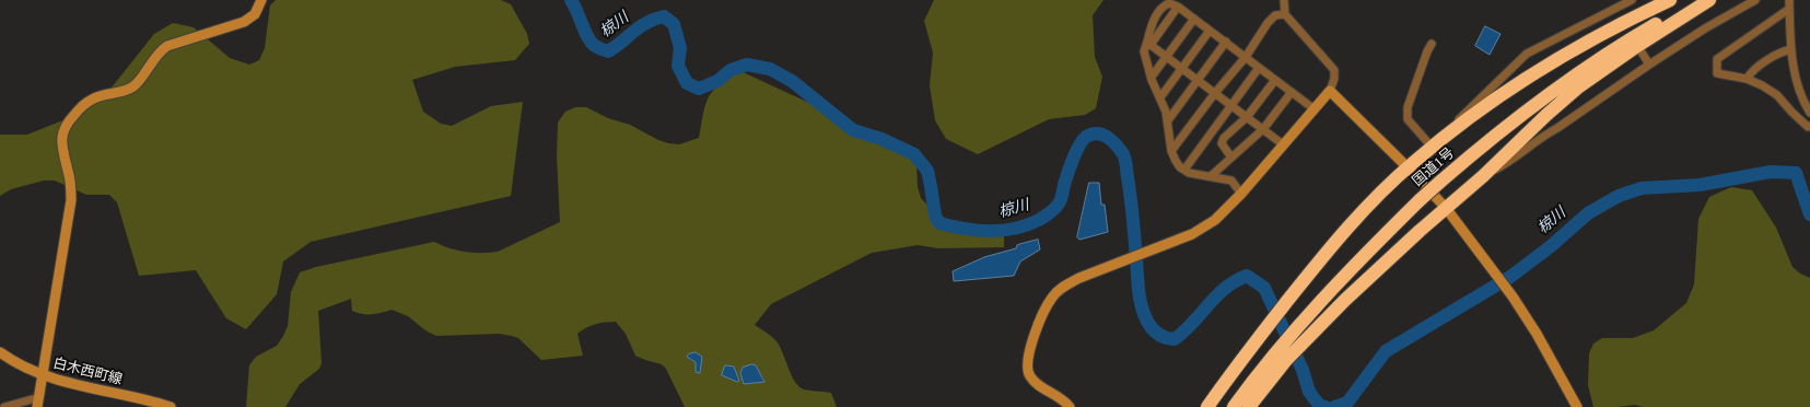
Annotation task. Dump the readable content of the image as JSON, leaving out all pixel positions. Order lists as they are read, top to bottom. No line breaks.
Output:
{"streets":{"highway":["国道1号"],"street":["白木西町線"]},"water":["椋川"]}
